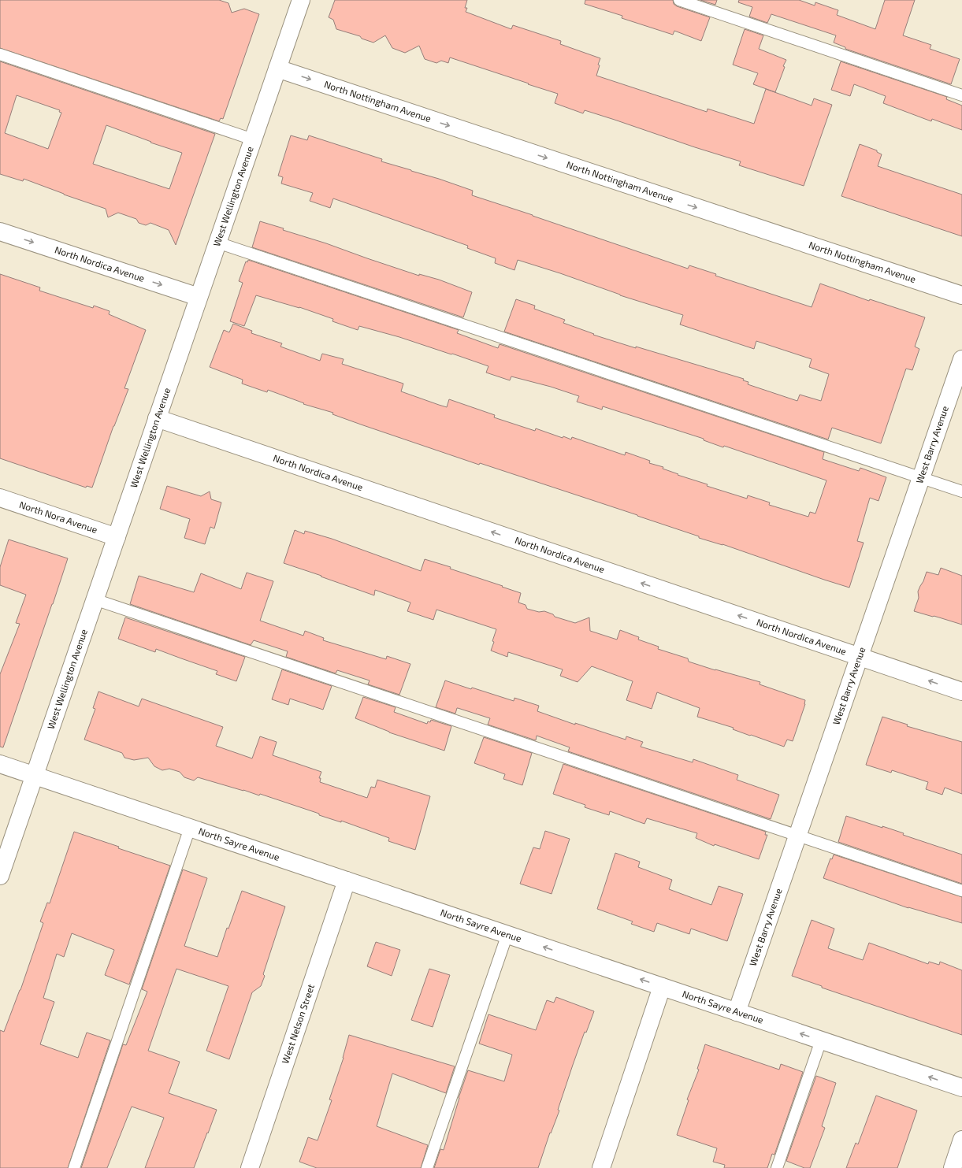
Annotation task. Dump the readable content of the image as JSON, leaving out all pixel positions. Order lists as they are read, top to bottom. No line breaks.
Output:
{"streets":{"street":["North Nottingham Avenue","West Wellington Avenue","North Nordica Avenue","West Barry Avenue","North Nora Avenue","North Sayre Avenue","West Nelson Street"]},"crossings":[["North Nottingham Avenue","West Wellington Avenue"],["West Wellington Avenue","North Nordica Avenue"],["West Wellington Avenue","North Nora Avenue"],["West Wellington Avenue","North Sayre Avenue"],["North Nordica Avenue","West Barry Avenue"],["West Barry Avenue","North Sayre Avenue"],["North Sayre Avenue","West Nelson Street"]],"one_way":["North Nottingham Avenue","North Sayre Avenue"]}
